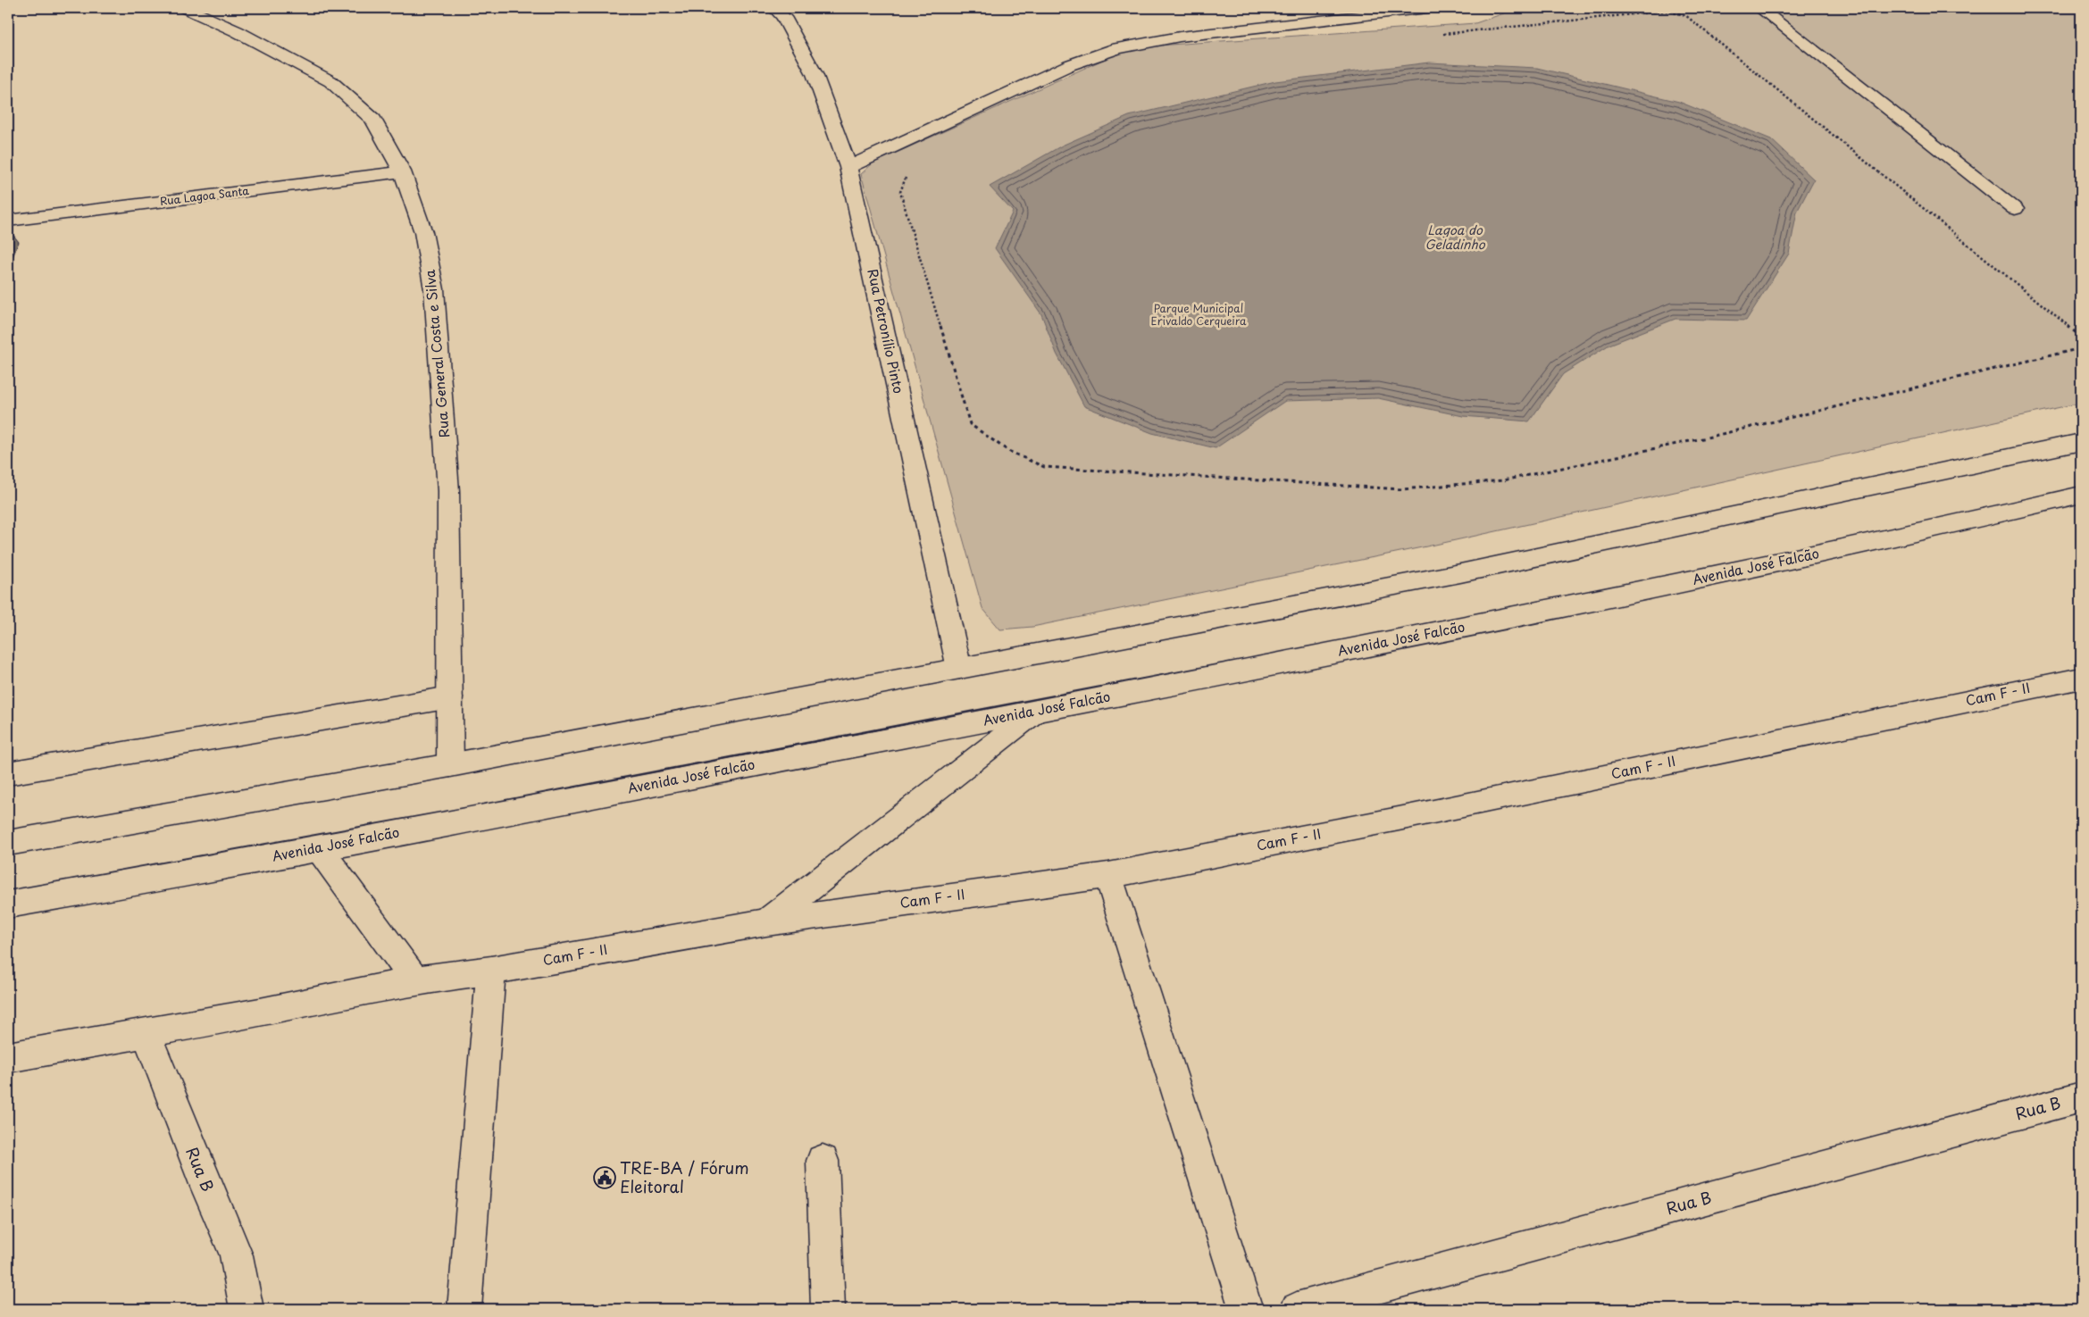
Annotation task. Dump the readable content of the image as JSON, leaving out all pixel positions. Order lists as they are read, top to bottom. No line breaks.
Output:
{"streets":{"street":["Rua Lagoa Santa","Rua Petronílio Pinto","Rua General Costa e Silva","Avenida José Falcão","Cam F - II","Rua B"]},"crossings":[["Rua Lagoa Santa","Rua General Costa e Silva"],["Cam F - II","Rua B"]],"water":["Lagoa do Geladinho"],"parks":["Parque Municipal Erivaldo Cerqueira"],"places":{"public building":["TRE-BA / Fórum Eleitoral"]}}
